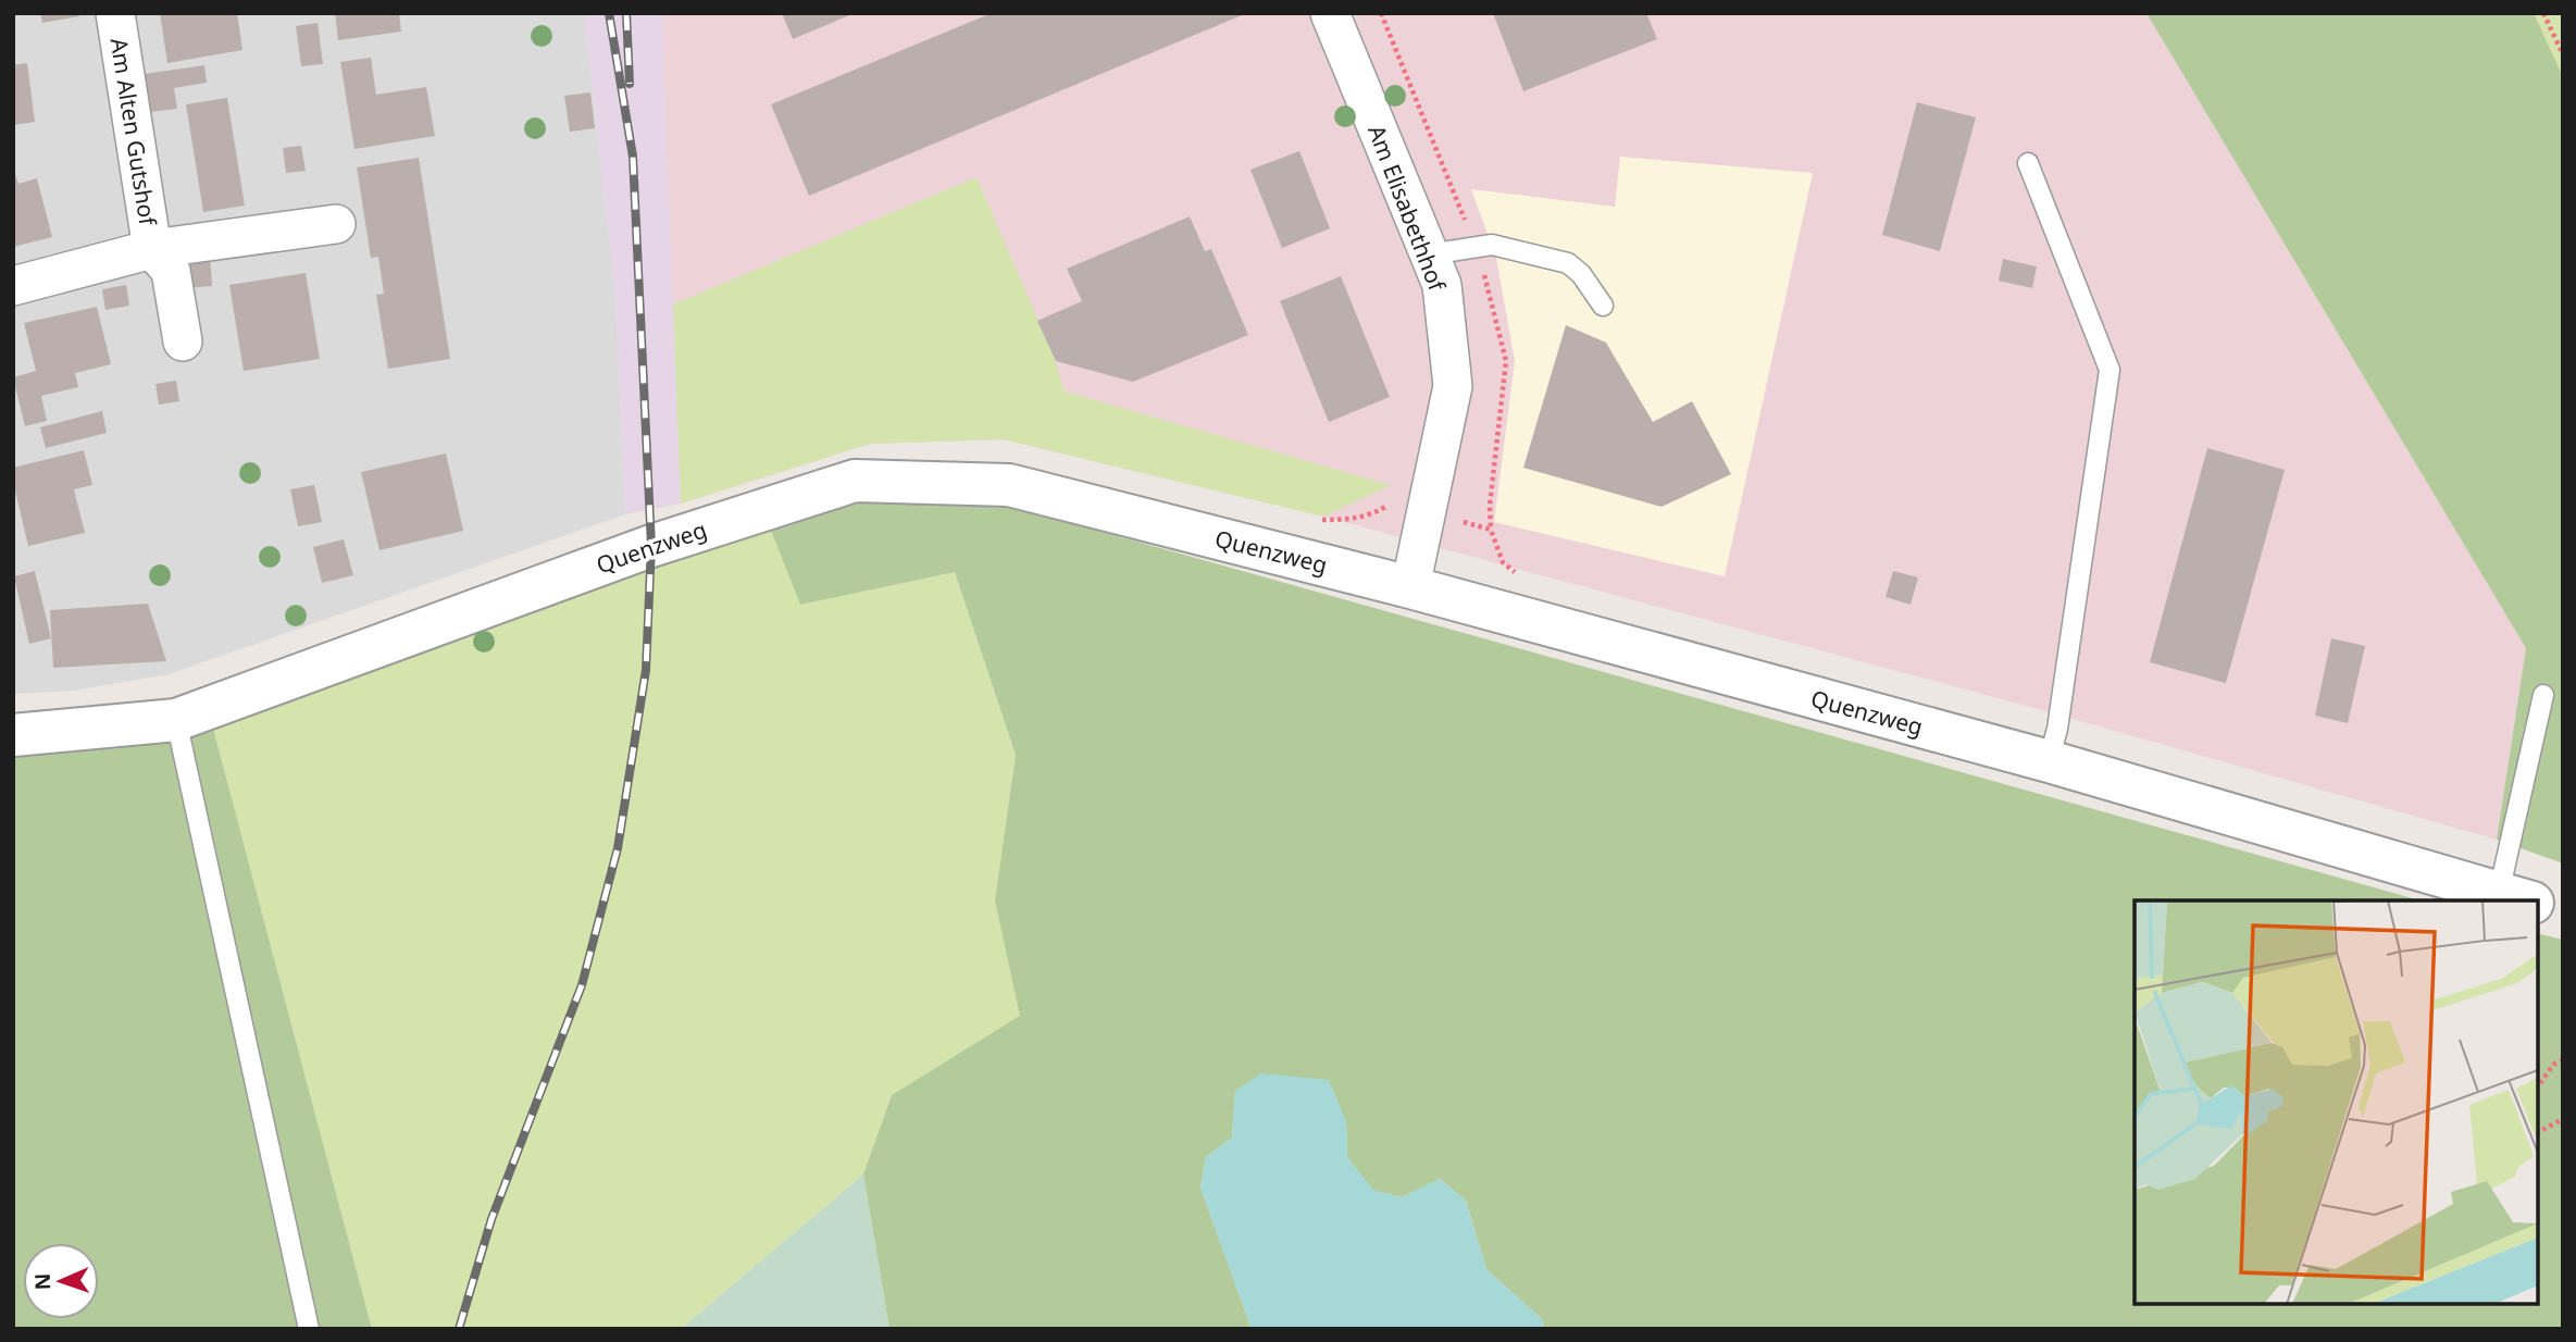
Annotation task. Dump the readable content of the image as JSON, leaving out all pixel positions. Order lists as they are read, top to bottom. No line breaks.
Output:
{"streets":{"street":["Am Alten Gutshof","Am Elisabethhof","Quenzweg"]},"crossings":[["Am Elisabethhof","Quenzweg"]],"north":"left"}
